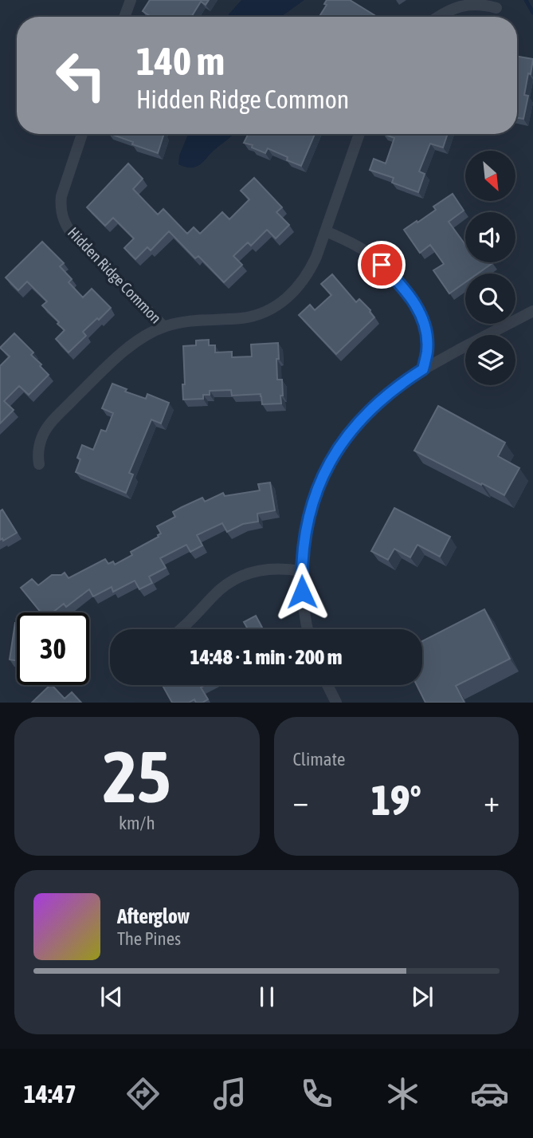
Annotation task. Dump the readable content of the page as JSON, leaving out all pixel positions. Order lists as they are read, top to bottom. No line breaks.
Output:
{"streets":{"street":["Hidden Ridge Common"]},"north":"bottom right","page":{"turn":["140 m","Hidden Ridge Common"],"limit":"30","trip":"14:48 · 1 min · 200 m","tile":[["25","km/h"],"Climate"],"heat":["−","19°","+"],"song":["Afterglow","The Pines"],"tabs":"14:47"}}
